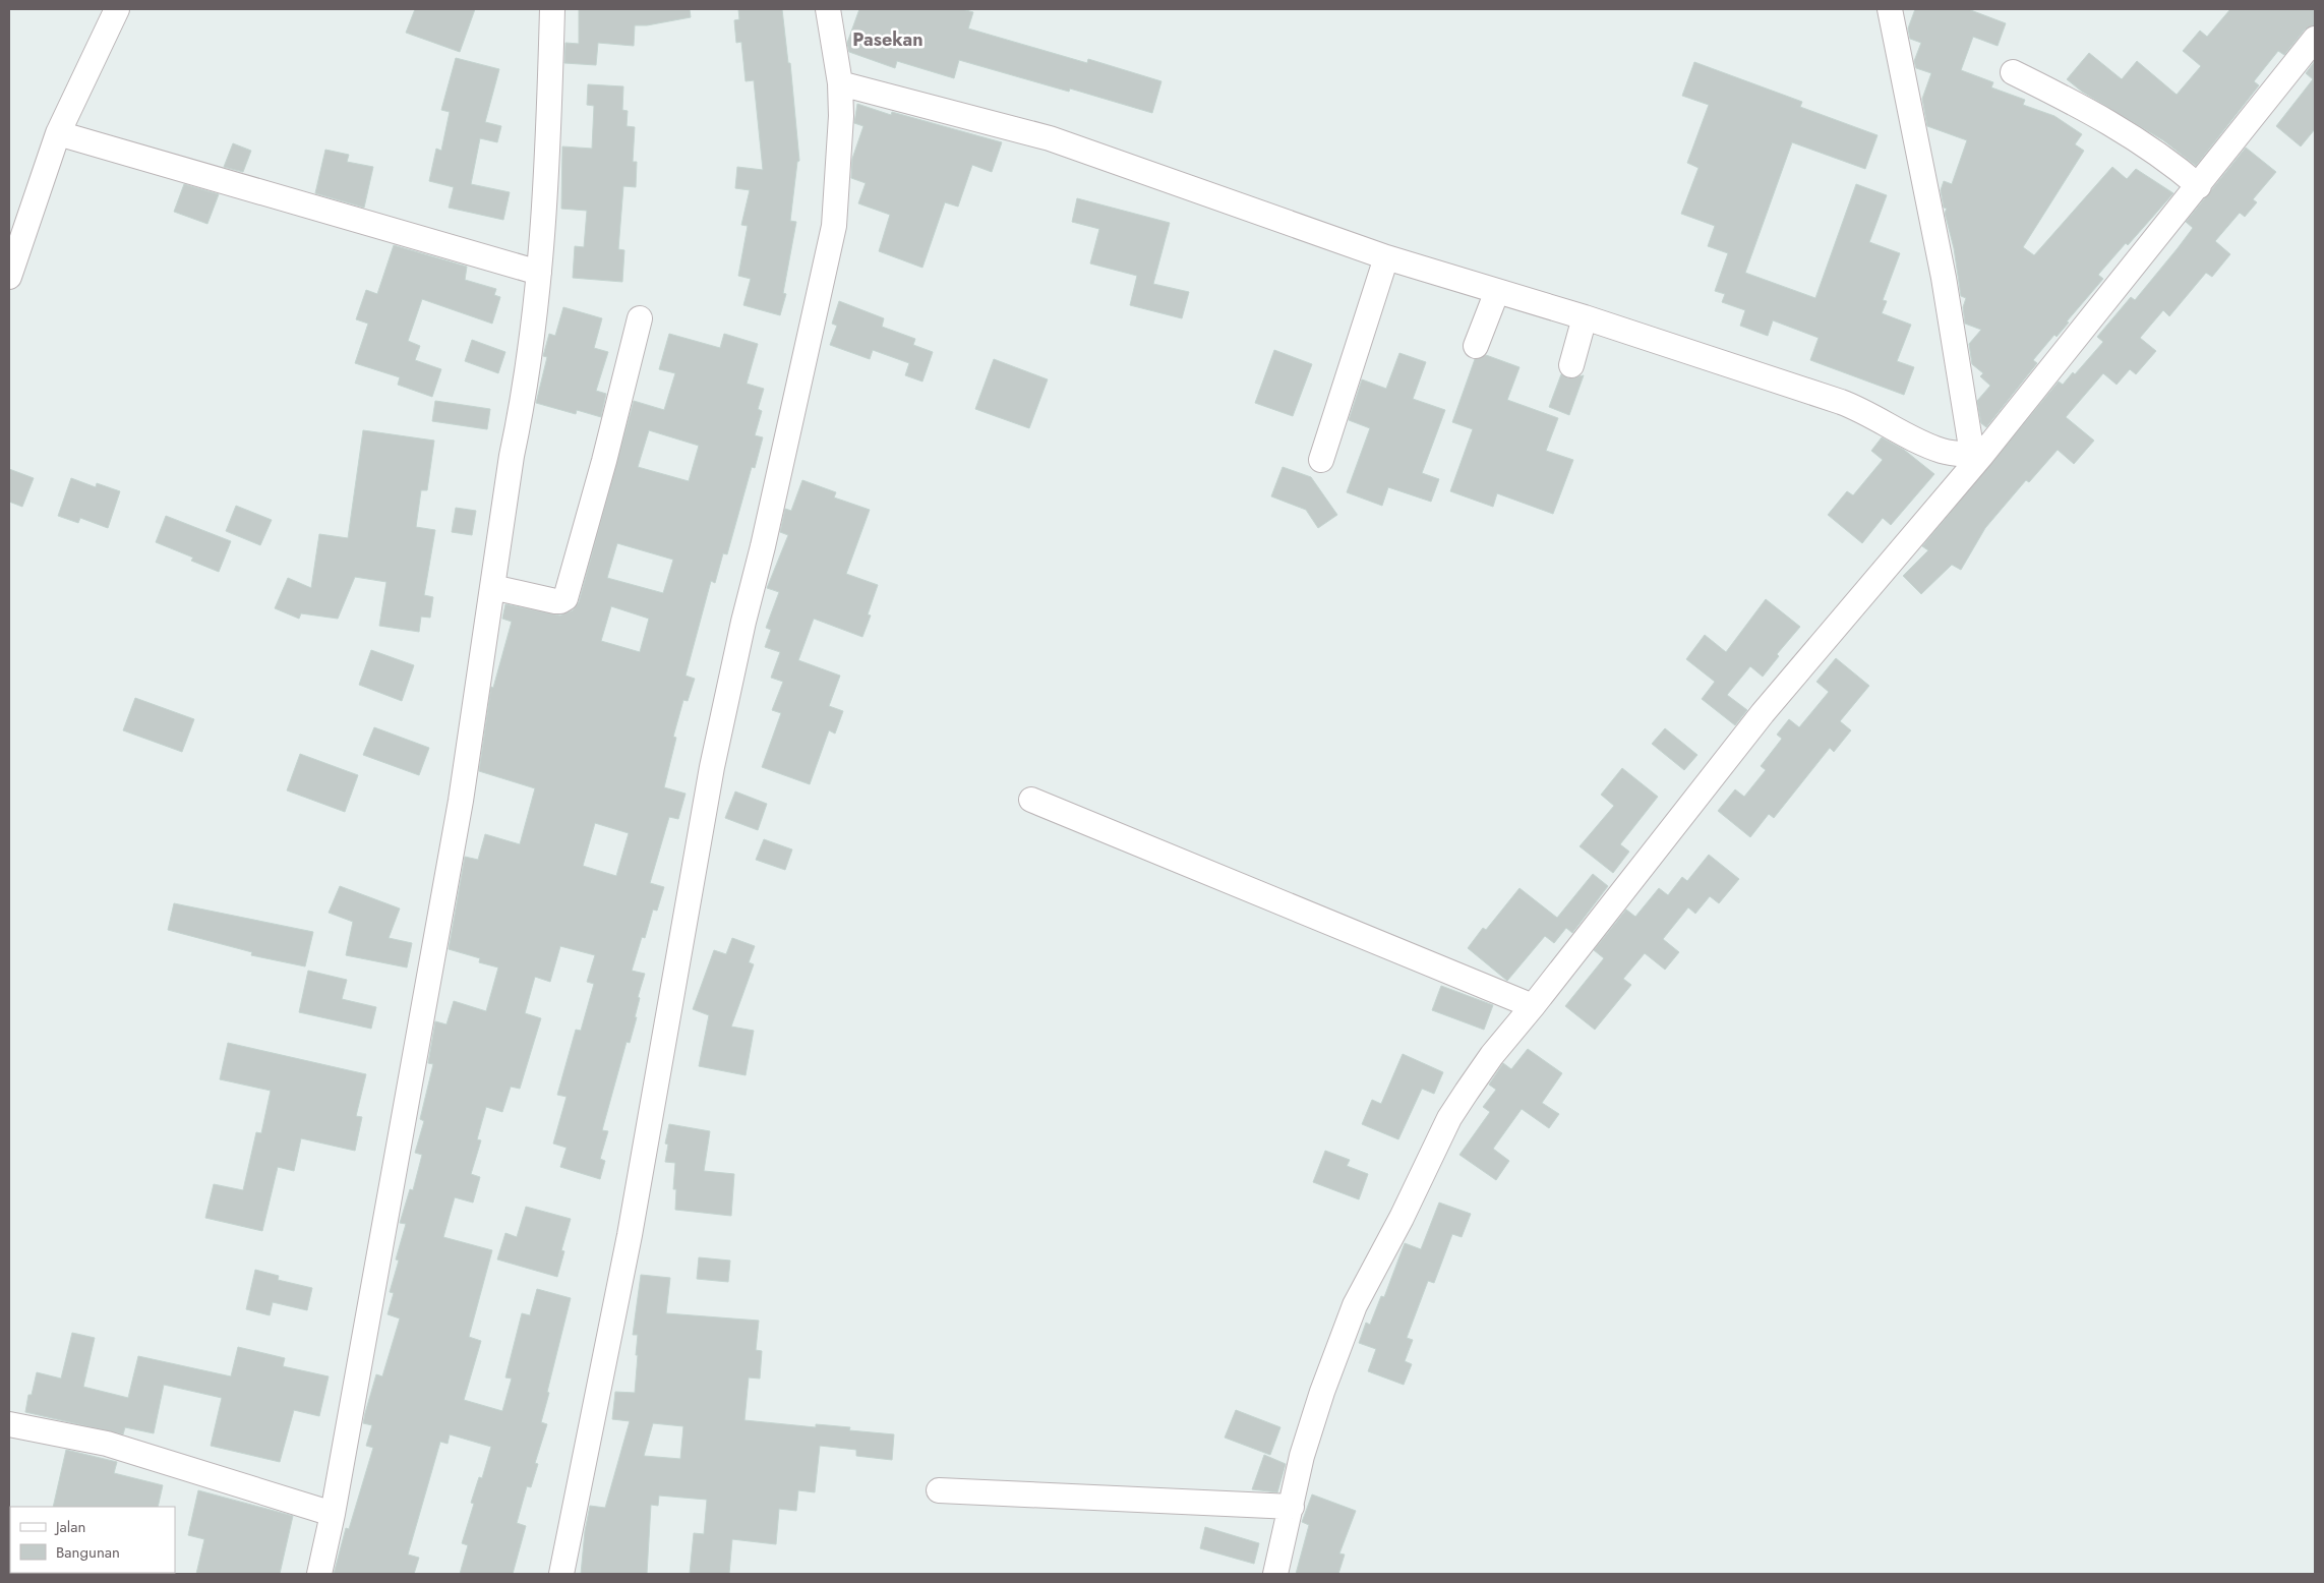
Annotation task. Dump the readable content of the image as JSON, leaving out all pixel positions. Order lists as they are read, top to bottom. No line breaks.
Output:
{"districts":["Pasekan"],"legend":["Jalan","Bangunan"]}
